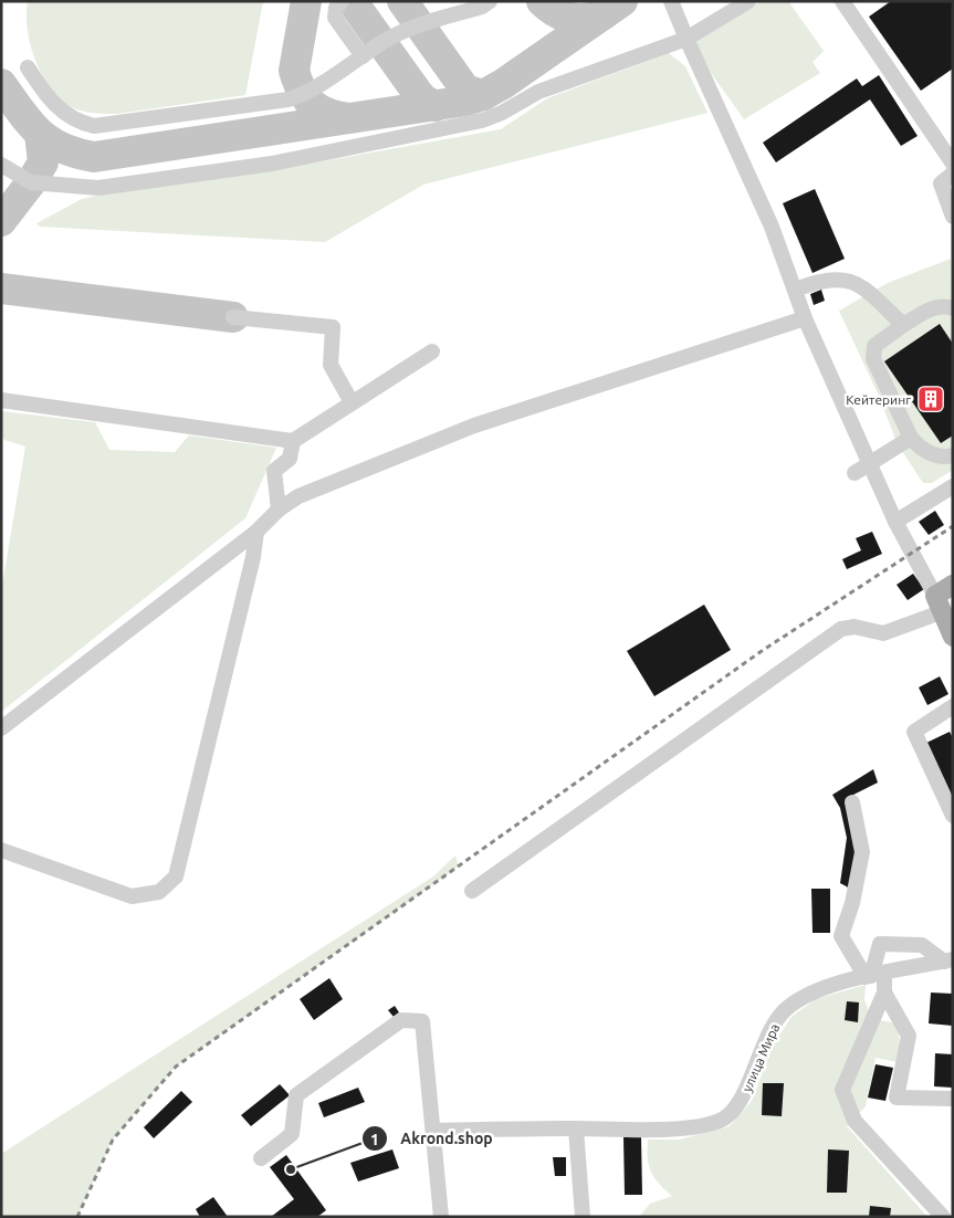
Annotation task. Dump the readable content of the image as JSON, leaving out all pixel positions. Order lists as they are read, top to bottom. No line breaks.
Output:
{"streets":{"street":["улица Мира"]},"places":{"building":["Кейтеринг"],"other":["Akrond.shop"]}}
